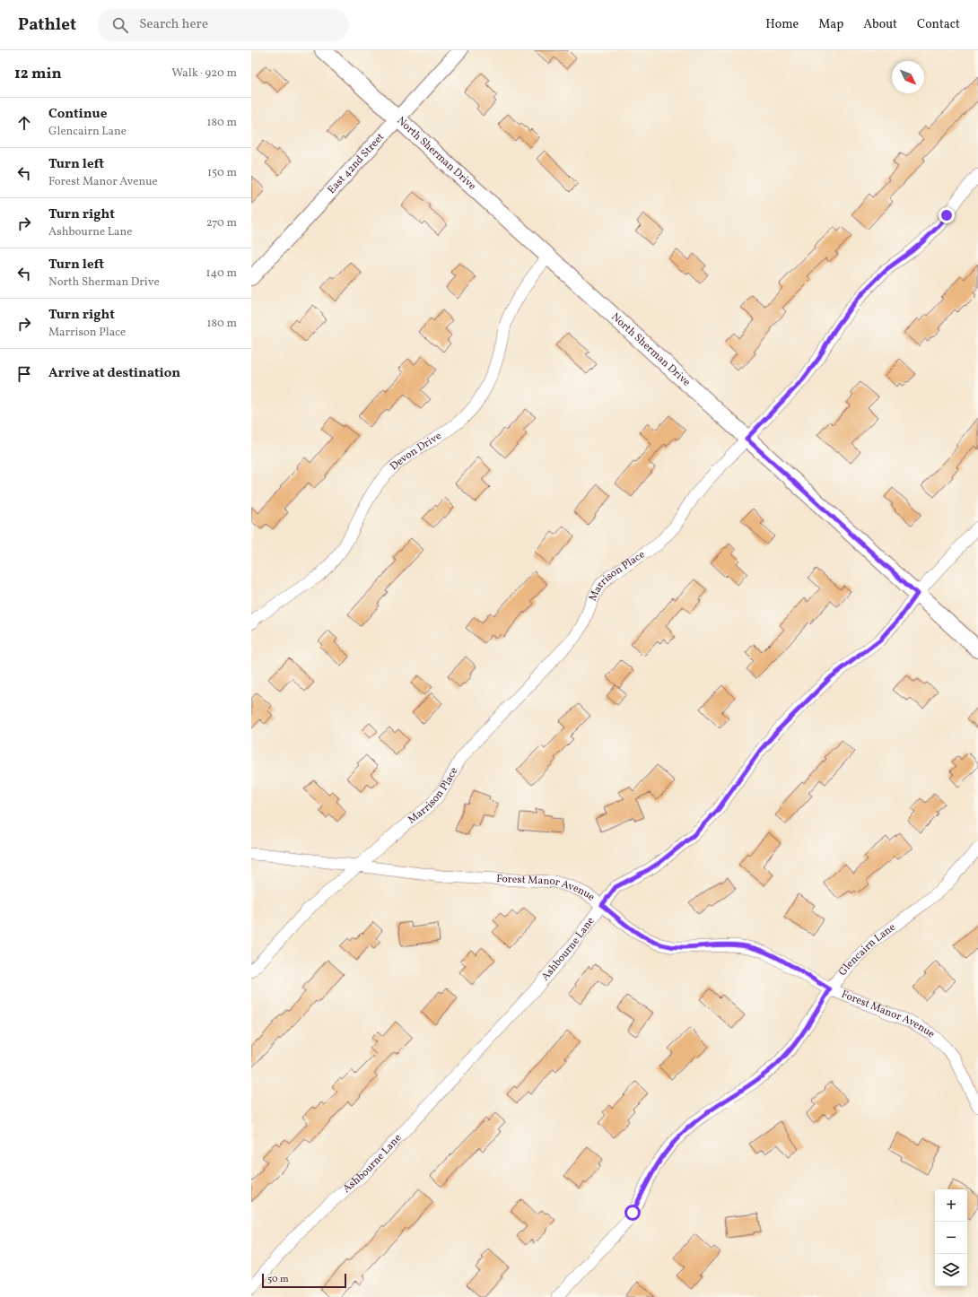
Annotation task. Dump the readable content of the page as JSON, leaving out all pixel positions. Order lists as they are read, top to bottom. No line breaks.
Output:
{"streets":{"main road":["North Sherman Drive"],"street":["East 42nd Street","Devon Drive","Marrison Place","Forest Manor Avenue","Ashbourne Lane","Glencairn Lane"]},"crossings":[["North Sherman Drive","East 42nd Street"],["North Sherman Drive","Devon Drive"],["North Sherman Drive","Marrison Place"],["North Sherman Drive","Ashbourne Lane"],["Marrison Place","Forest Manor Avenue"],["Forest Manor Avenue","Ashbourne Lane"],["Forest Manor Avenue","Glencairn Lane"]],"scale_bar":"50 m","north":"bottom right","page":{"header":"Pathlet","search":"Search here","nav":["Home","Map","About","Contact"],"heading":["12 min","Walk · 920 m"],"list":[["Continue","Glencairn Lane","180 m"],["Turn left","Forest Manor Avenue","150 m"],["Turn right","Ashbourne Lane","270 m"],["Turn left","North Sherman Drive","140 m"],["Turn right","Marrison Place","180 m"],"Arrive at destination"],"map_buttons":["+","−"],"scale":"50 m"}}
